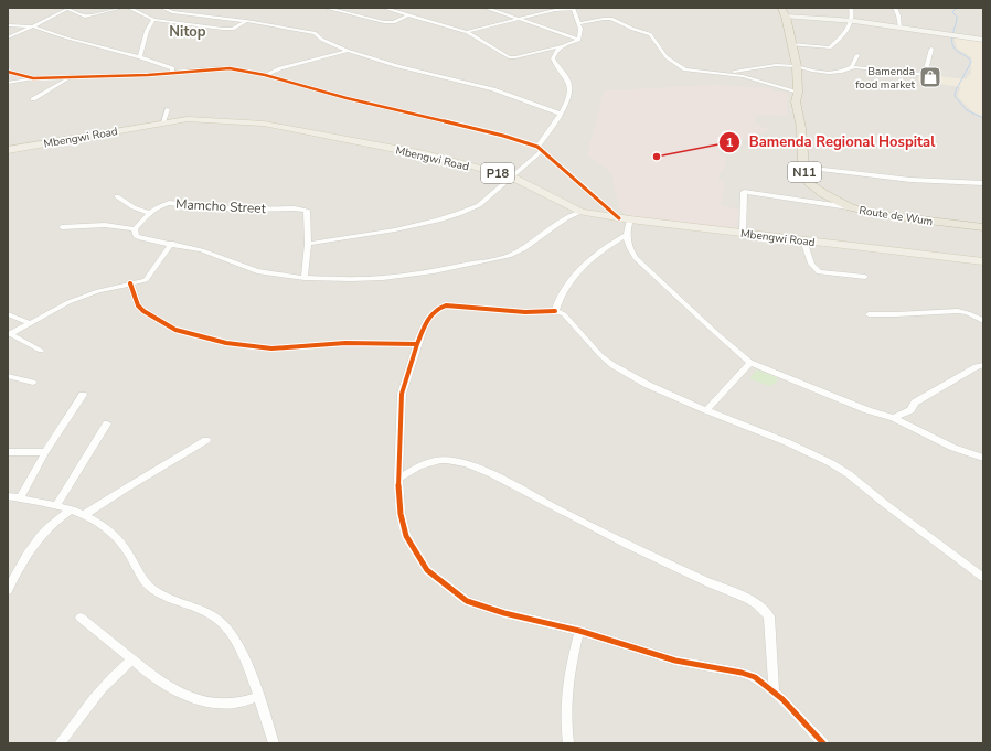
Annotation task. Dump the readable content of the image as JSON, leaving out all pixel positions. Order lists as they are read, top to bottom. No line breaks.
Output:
{"streets":{"highway":["N11","Route de Wum"],"main road":["Mbengwi Road","P18"],"street":["Mamcho Street"]},"crossings":[["N11","Route de Wum"]],"districts":["Nitop"],"places":{"shop":["Bamenda food market"],"other":["Bamenda Regional Hospital"]}}
